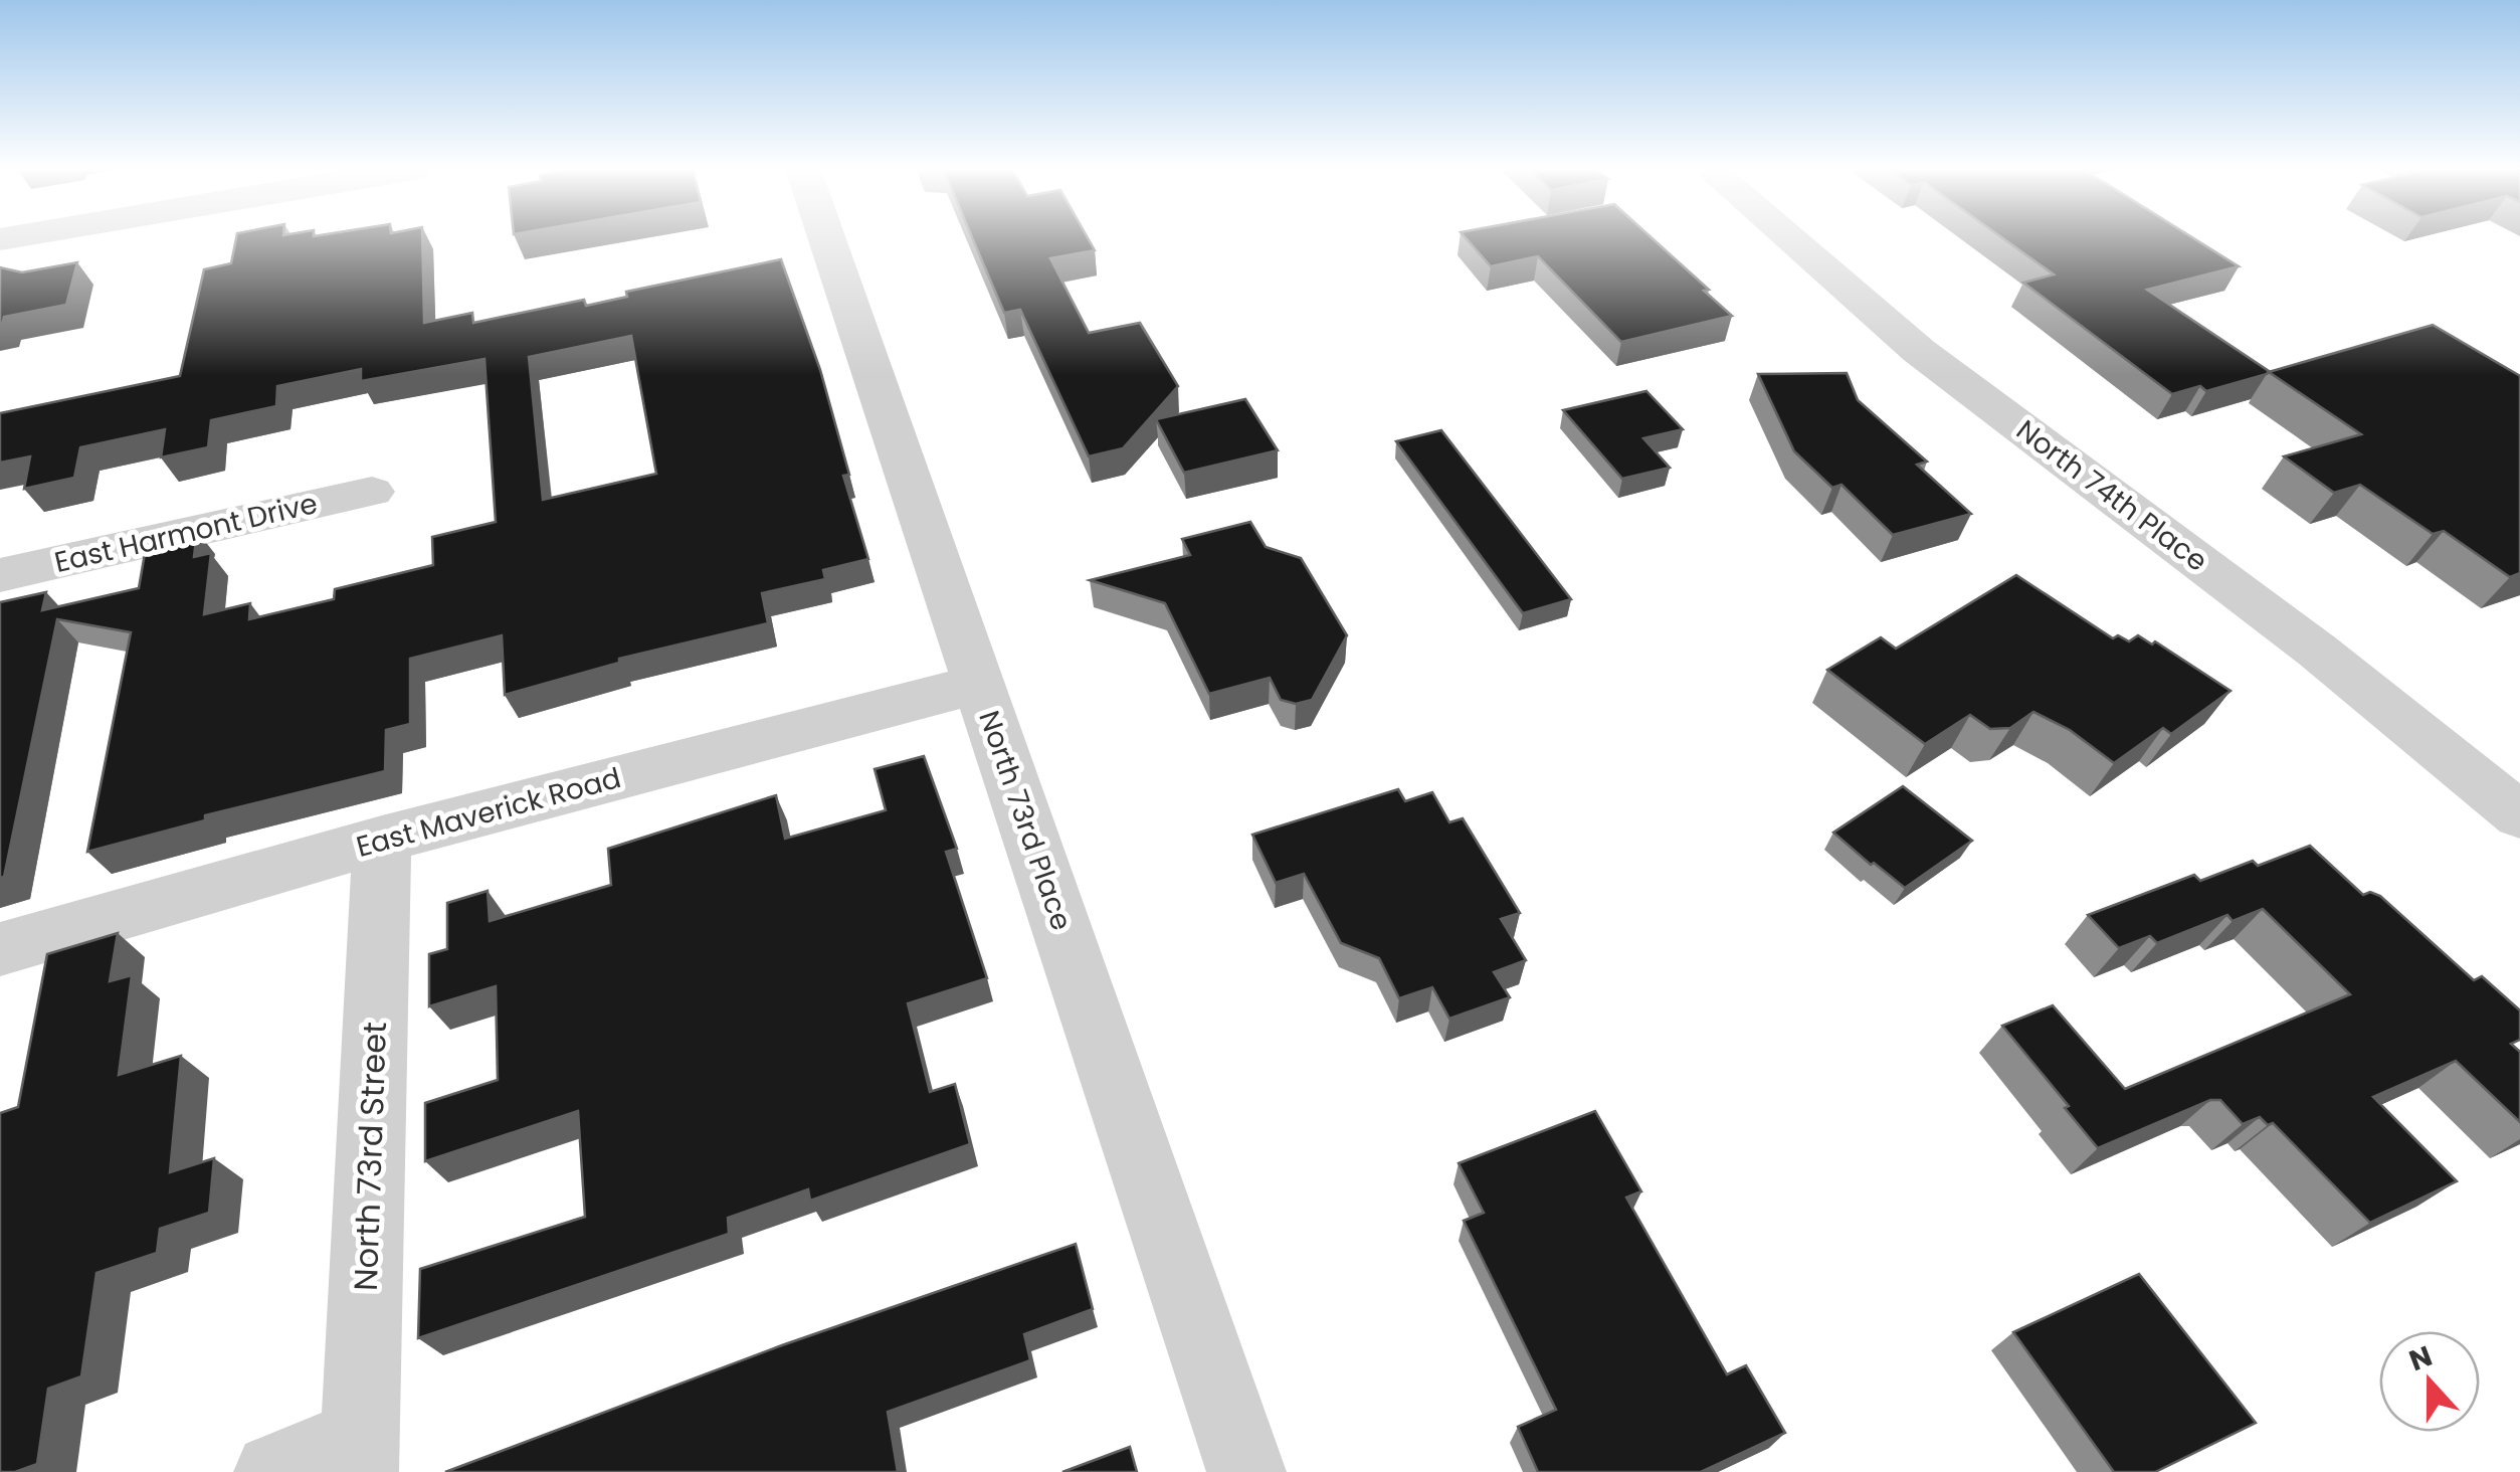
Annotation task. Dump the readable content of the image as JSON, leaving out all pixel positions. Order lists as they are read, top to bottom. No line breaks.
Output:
{"streets":{"street":["North 74th Place","East Harmont Drive","East Maverick Road","North 73rd Place","North 73rd Street"]},"crossings":[["East Maverick Road","North 73rd Place"],["East Maverick Road","North 73rd Street"]],"north":"top"}
